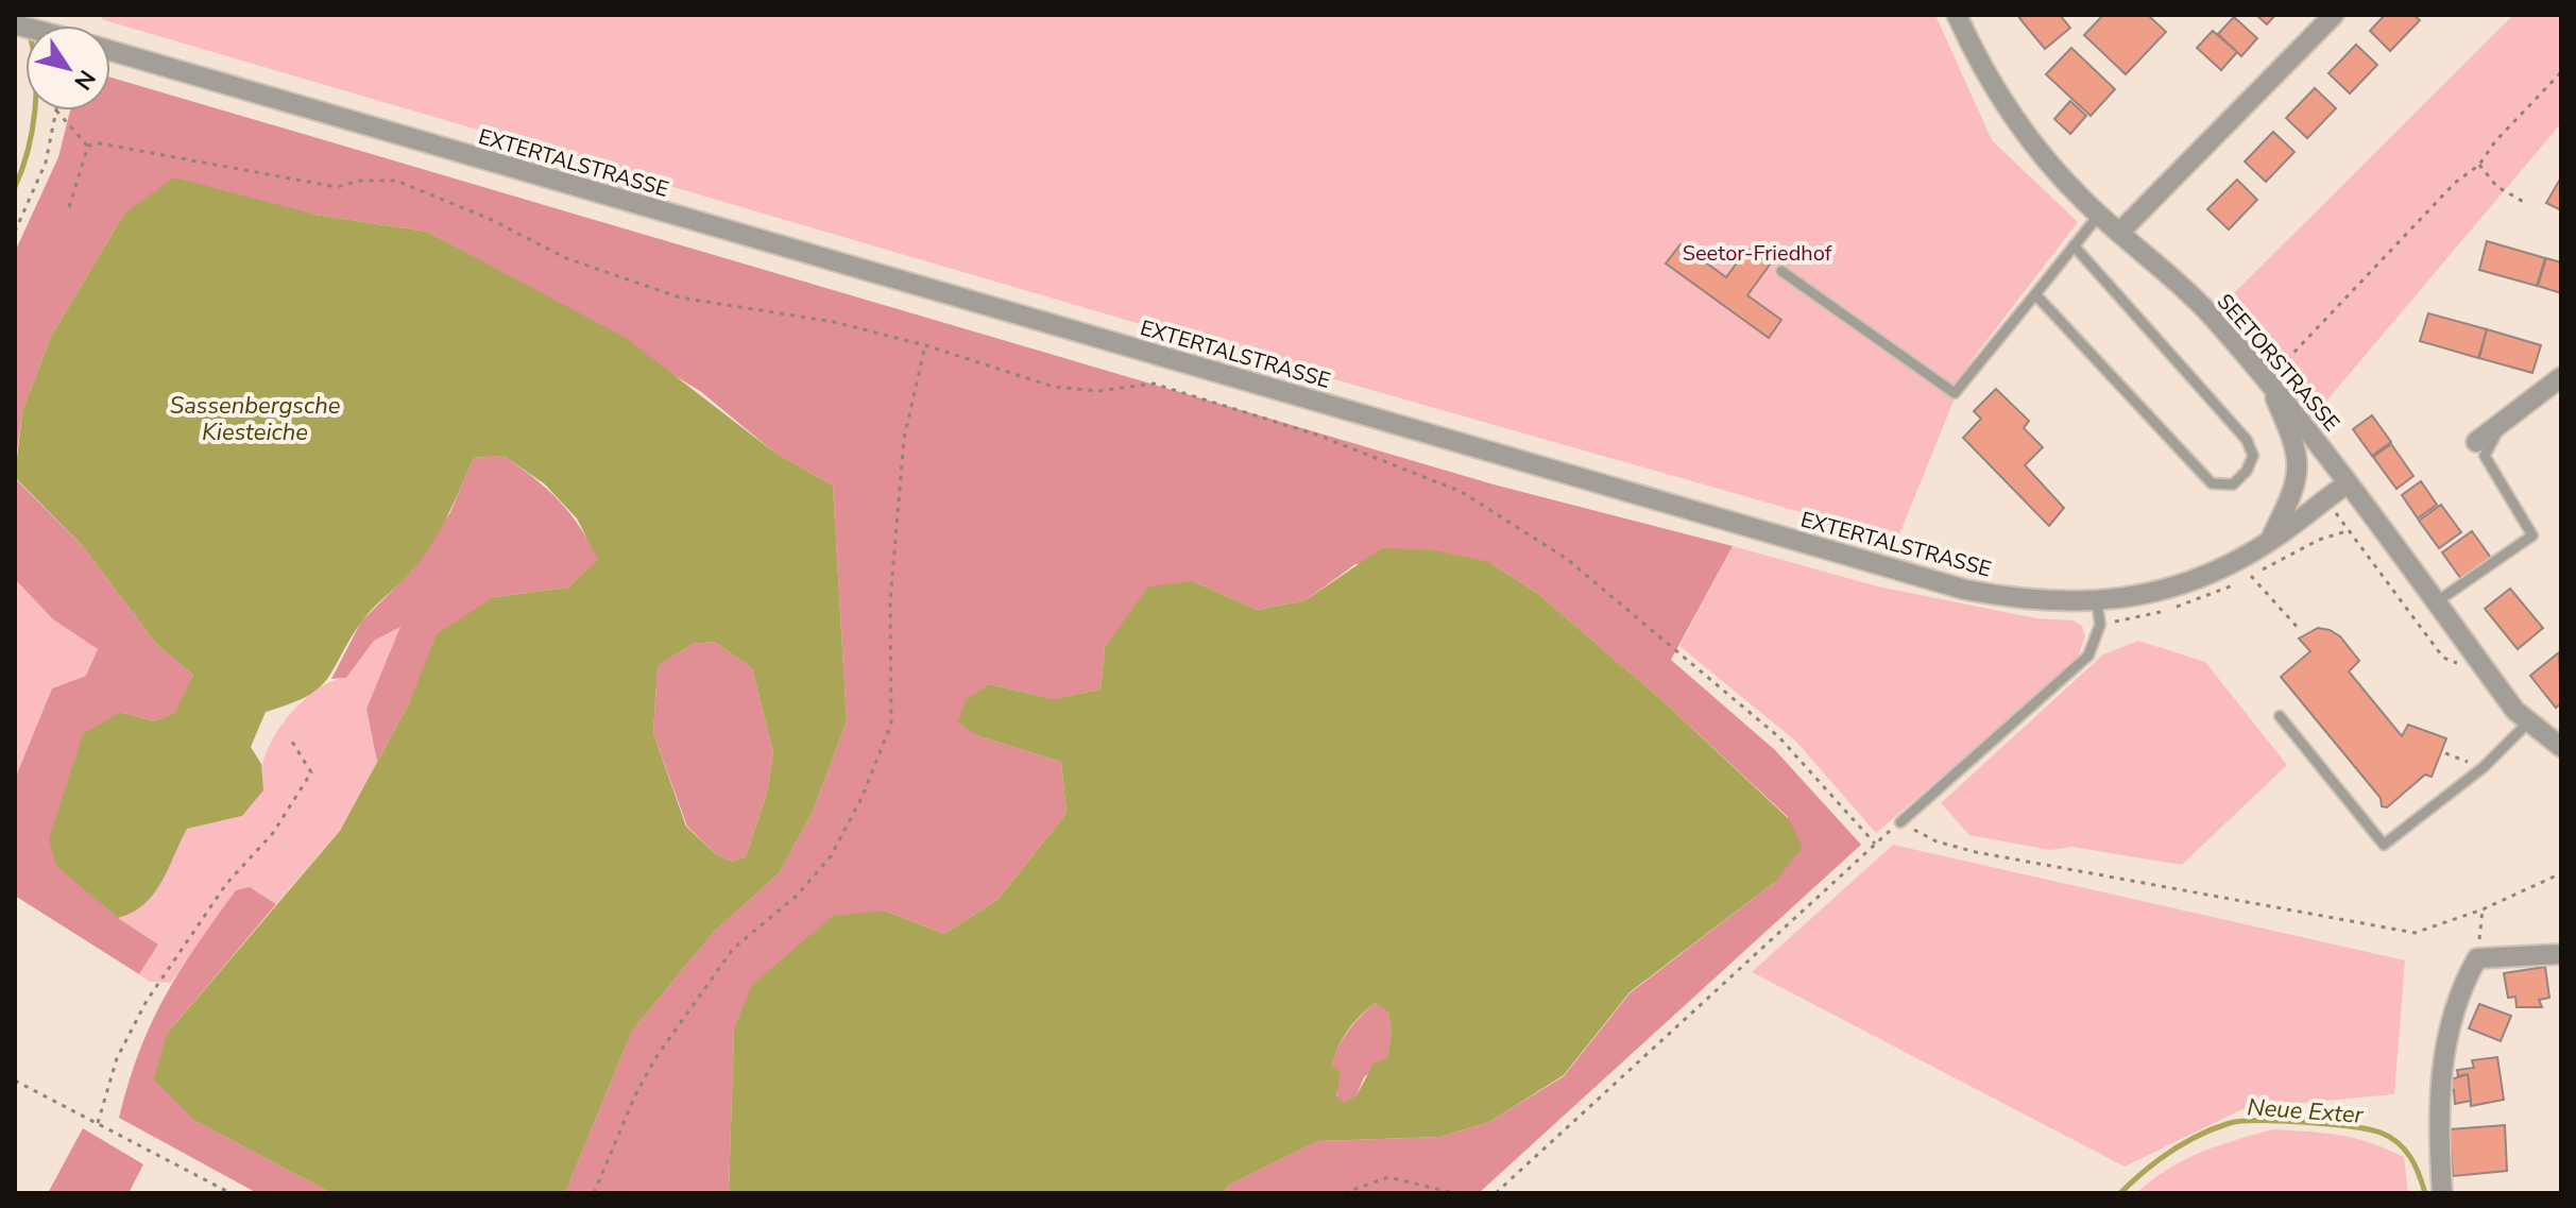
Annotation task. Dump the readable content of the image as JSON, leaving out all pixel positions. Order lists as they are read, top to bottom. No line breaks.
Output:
{"streets":{"street":["EXTERTALSTRASSE","SEETORSTRASSE"]},"crossings":[["EXTERTALSTRASSE","SEETORSTRASSE"]],"water":["Sassenbergsche Kiesteiche","Neue Exter"],"parks":["Seetor-Friedhof"],"north":"bottom right"}
